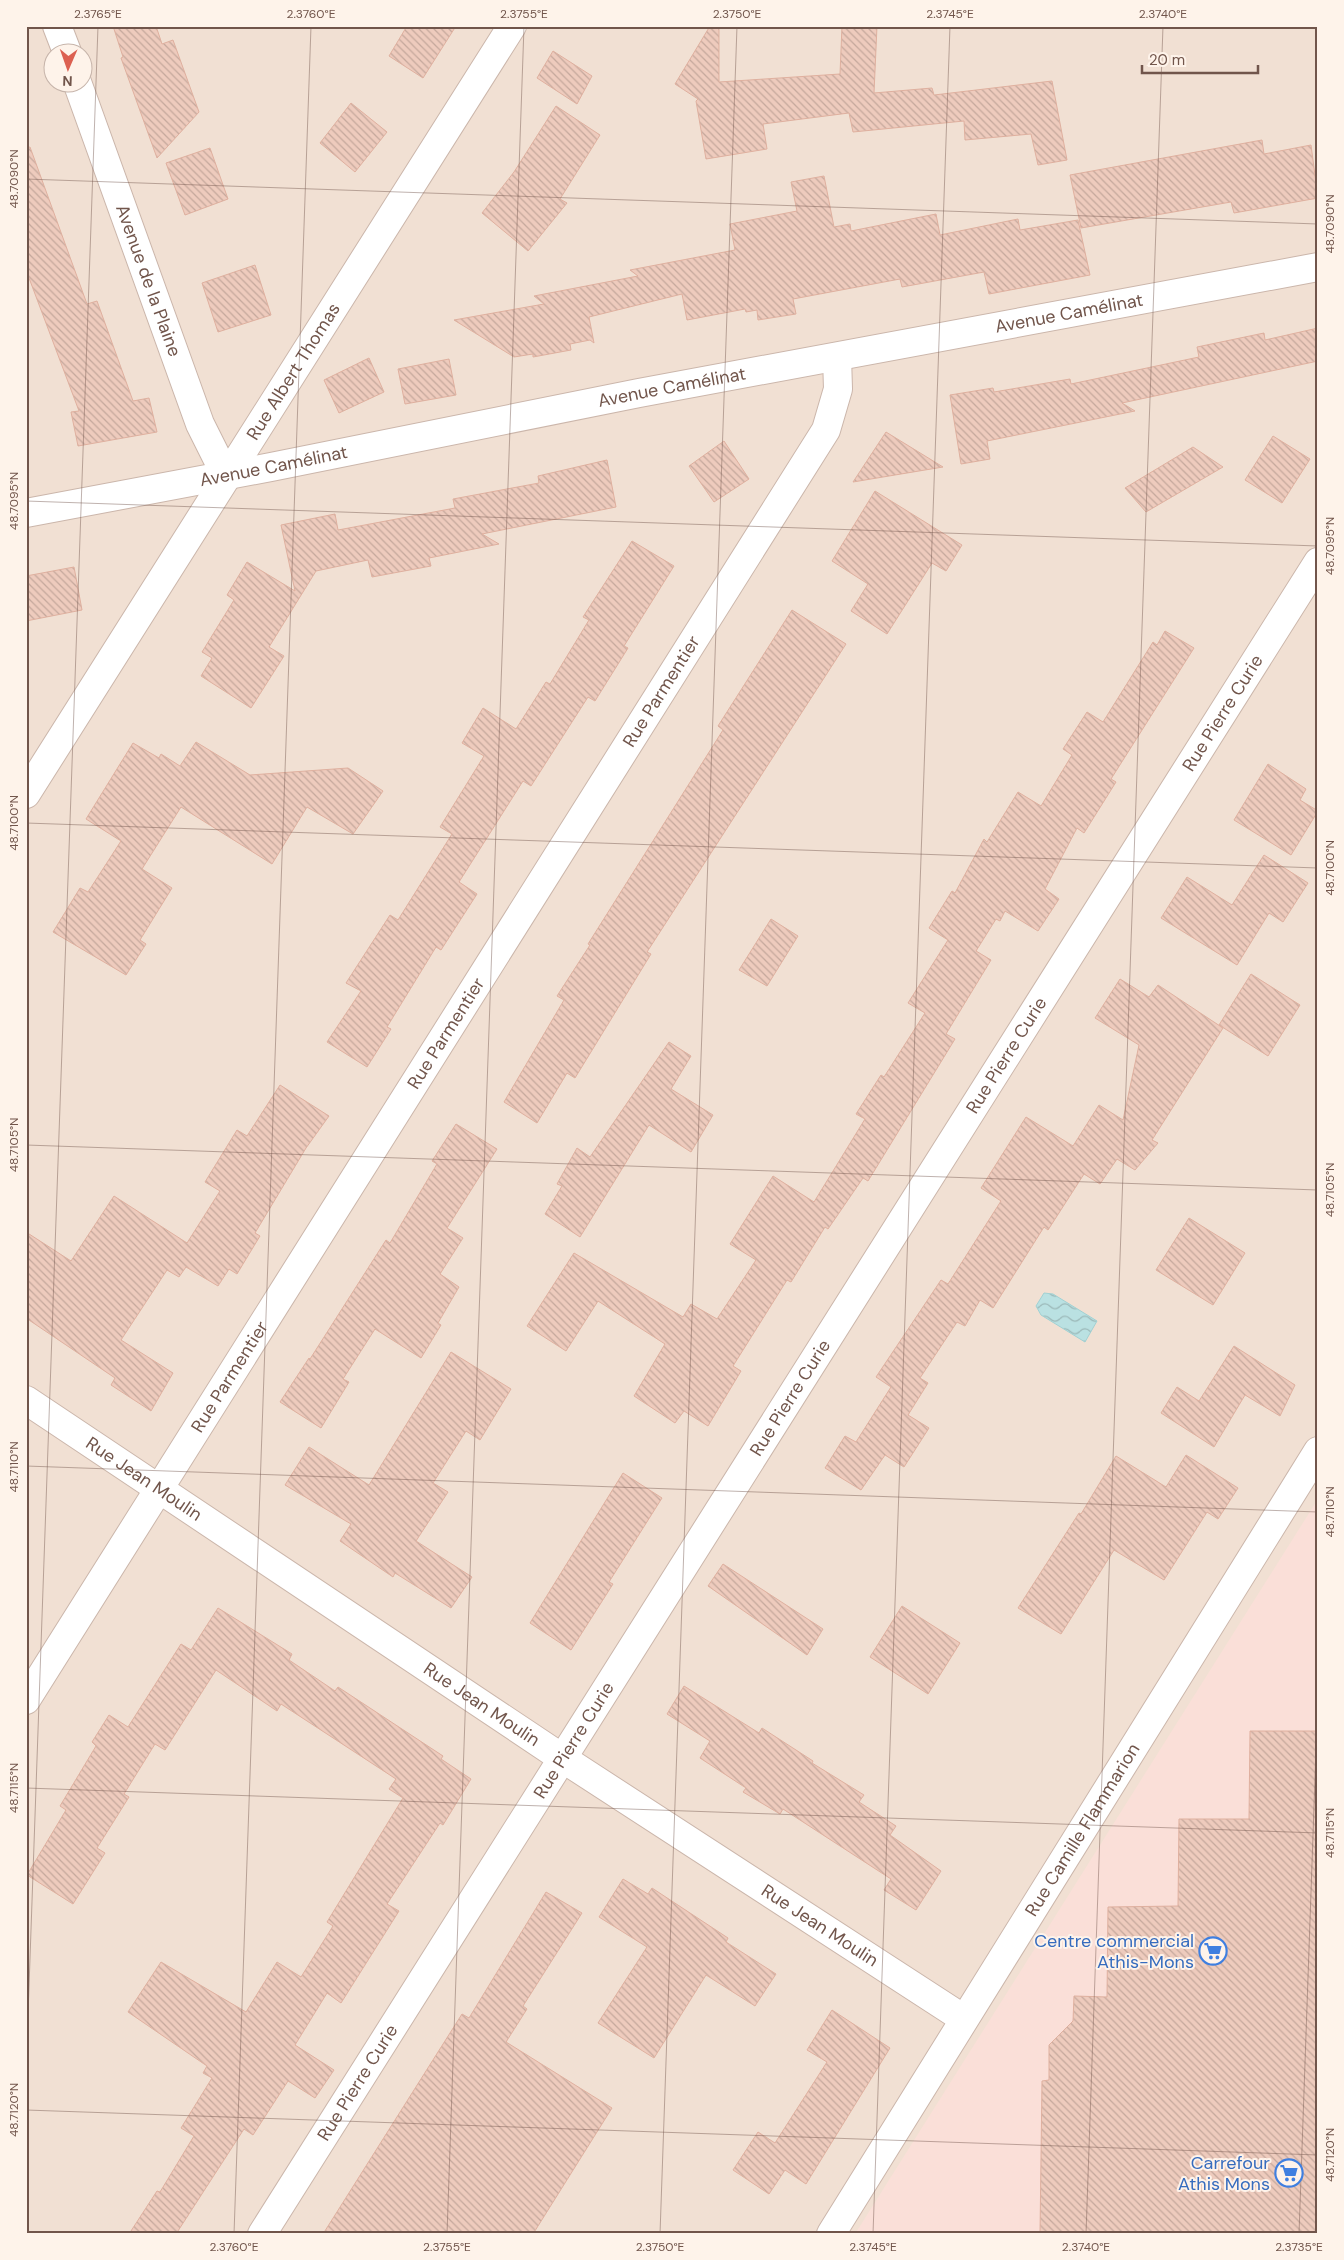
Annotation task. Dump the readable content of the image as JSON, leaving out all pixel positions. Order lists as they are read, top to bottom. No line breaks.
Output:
{"streets":{"street":["Avenue de la Plaine","Avenue Camélinat","Rue Albert Thomas","Rue Parmentier","Rue Pierre Curie","Rue Jean Moulin","Rue Camille Flammarion"]},"crossings":[["Avenue de la Plaine","Avenue Camélinat"],["Avenue de la Plaine","Rue Albert Thomas"],["Avenue Camélinat","Rue Albert Thomas"],["Avenue Camélinat","Rue Parmentier"],["Rue Parmentier","Rue Jean Moulin"],["Rue Pierre Curie","Rue Jean Moulin"],["Rue Jean Moulin","Rue Camille Flammarion"]],"places":{"supermarket":["Centre commercial Athis-Mons","Carrefour Athis Mons"]},"scale_bar":"20 m","north":"bottom","coordinates":["2.3765°E","2.3760°E","2.3755°E","2.3750°E","2.3745°E","2.3740°E","48.7090°N","48.7095°N","48.7100°N","48.7105°N","48.7110°N","48.7115°N","48.7120°N","2.3735°E"]}
